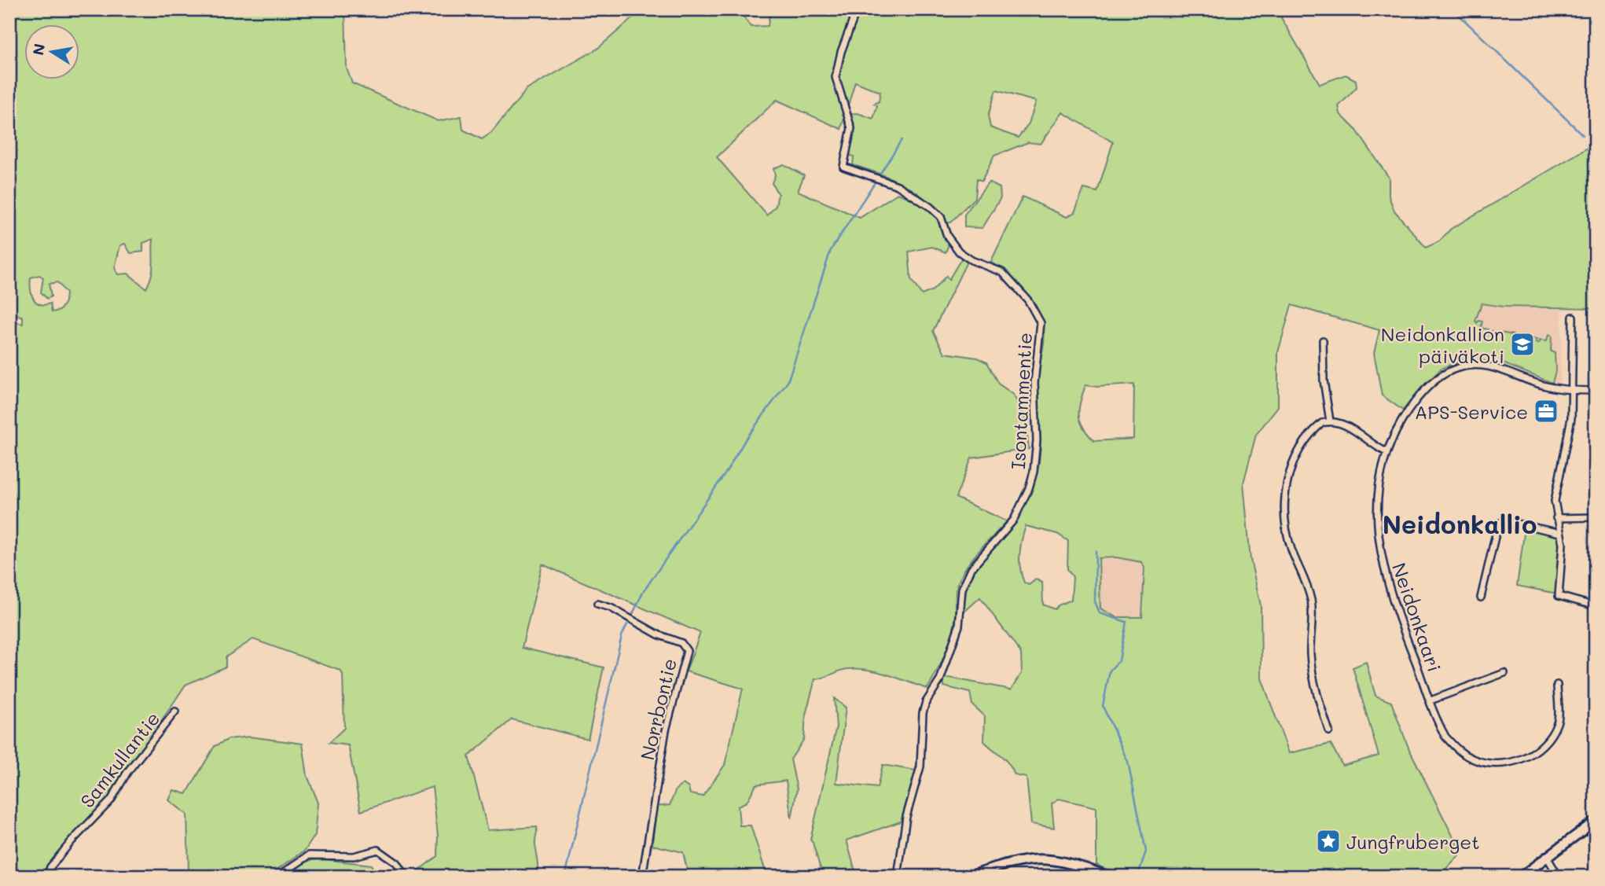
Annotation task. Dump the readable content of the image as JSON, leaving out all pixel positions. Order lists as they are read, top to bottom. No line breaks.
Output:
{"streets":{"street":["Isontammentie","Neidonkaari","Norrbontie","Samkullantie"]},"districts":["Neidonkallio"],"places":{"school or university":["Neidonkallion päiväkoti"],"office":["APS-Service"],"place":["Jungfruberget"]},"north":"left"}
